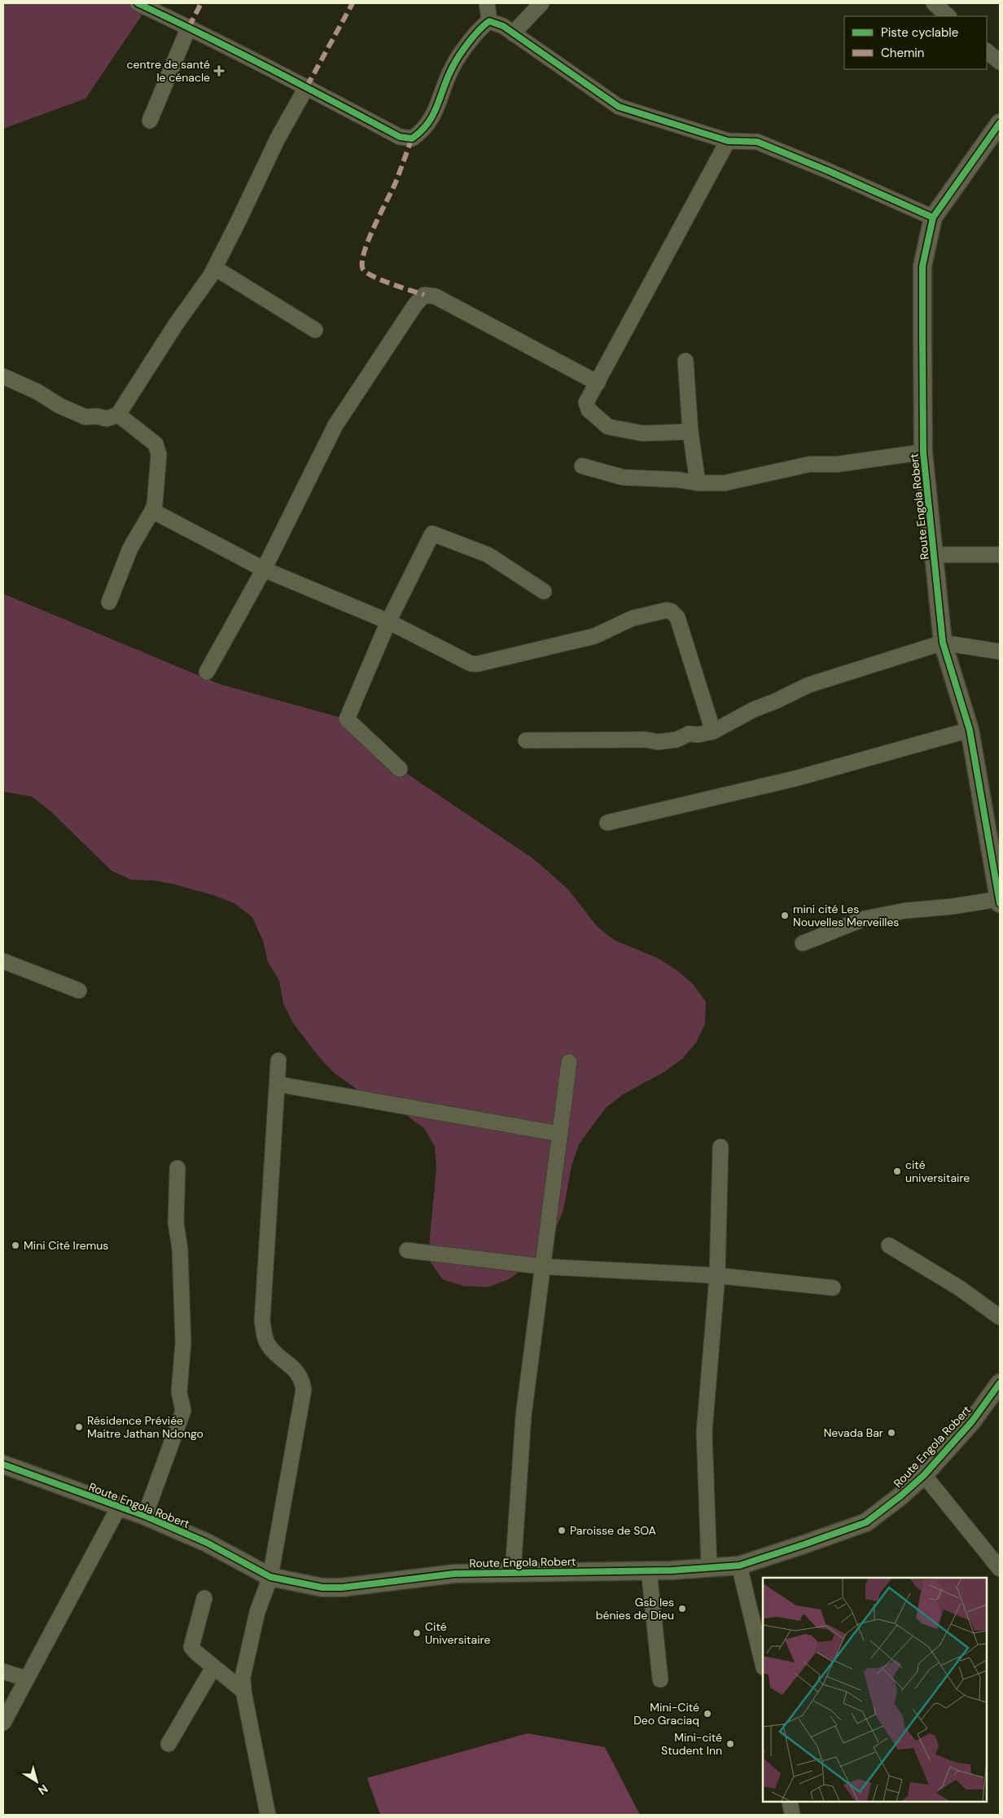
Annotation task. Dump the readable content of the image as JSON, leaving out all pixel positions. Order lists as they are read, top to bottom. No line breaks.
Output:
{"streets":{"street":["Route Engola Robert"]},"places":{"health":["centre de santé le cénacle"],"other":["mini cité Les Nouvelles Merveilles","cité universitaire","Mini Cité Iremus","Résidence Préviée Maitre Jathan Ndongo","Nevada Bar","Paroisse de SOA","Gsb les bénies de Dieu","Cité Universitaire","Mini-Cité Deo Graciaq","Mini-cité Student Inn"]},"legend":["Piste cyclable","Chemin"],"north":"bottom right"}
